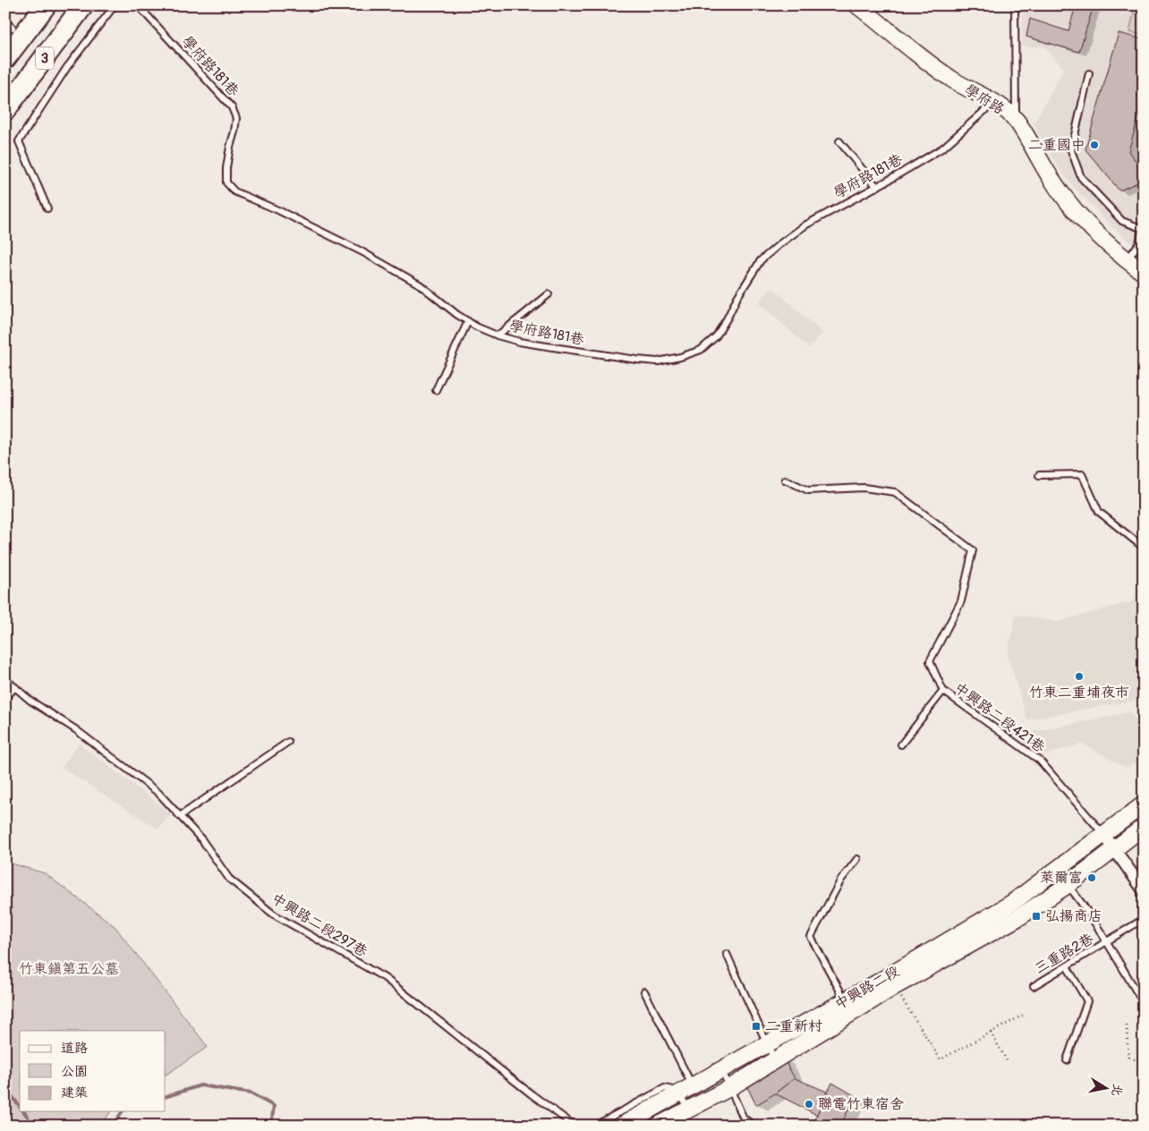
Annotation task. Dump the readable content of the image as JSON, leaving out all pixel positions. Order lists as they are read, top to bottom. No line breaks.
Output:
{"streets":{"highway":["3"],"main road":["學府路","中興路二段"],"lane":["學府路181巷","中興路二段421巷","中興路二段297巷","三重路2巷"]},"crossings":[["學府路181巷","學府路"],["中興路二段421巷","中興路二段"],["三重路2巷","中興路二段"]],"parks":["竹東鎮第五公墓"],"places":{"other":["二重國中","竹東二重埔夜市","萊爾富","聯電竹東宿舍"],"transit":["弘揚商店","二重新村"]},"legend":["道路","公園","建築"],"north":"right"}
